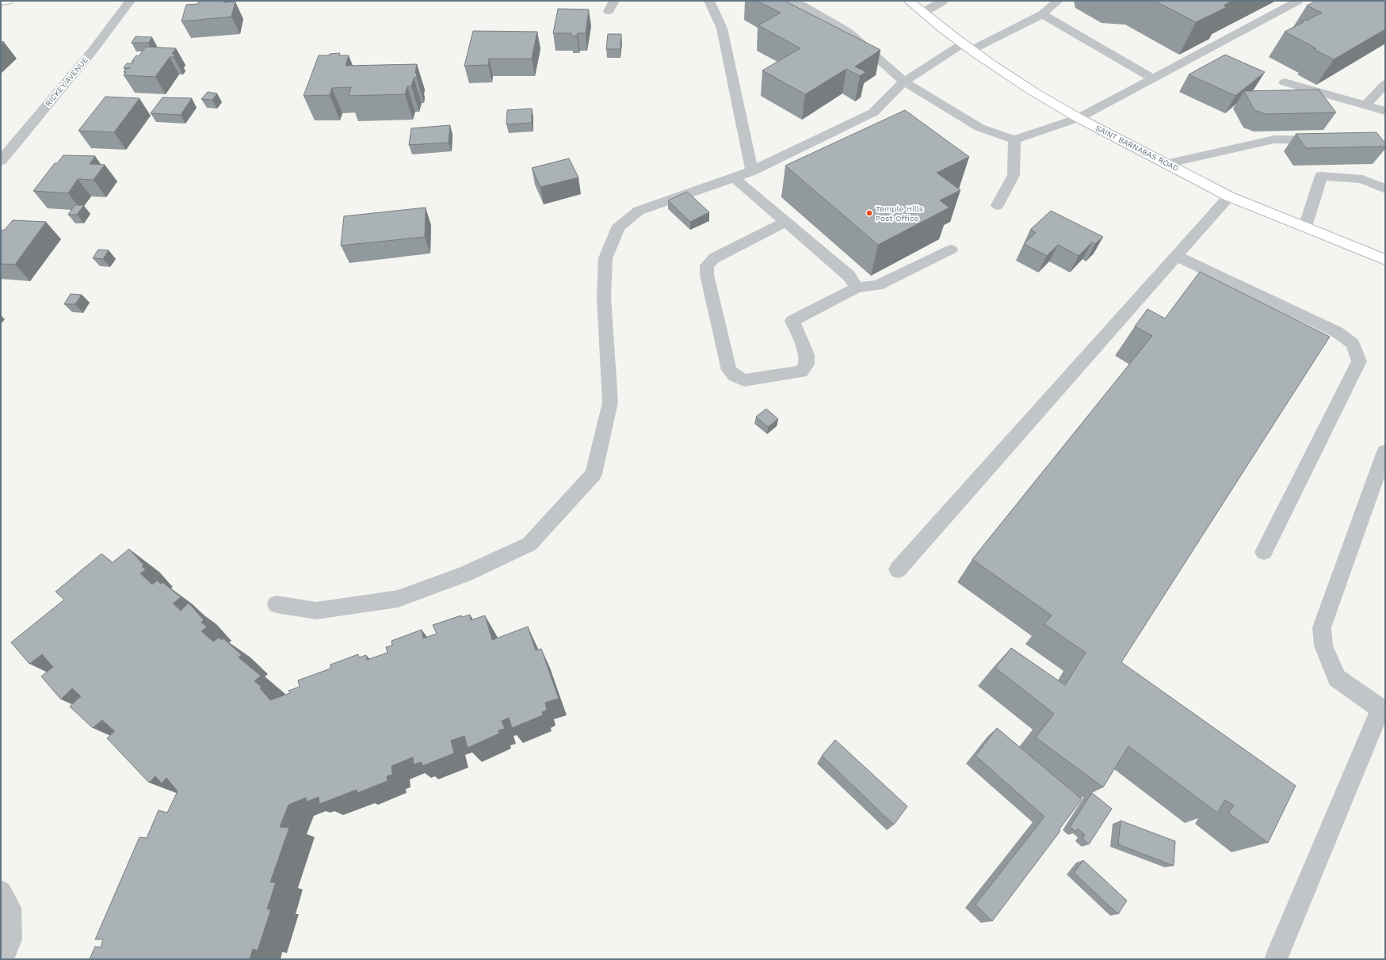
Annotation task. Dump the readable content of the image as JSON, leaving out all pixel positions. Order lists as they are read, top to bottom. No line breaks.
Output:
{"streets":{"main road":["SAINT BARNABAS ROAD"],"street":["RICKEY AVENUE"]},"places":["Temple Hills Post Office"]}
